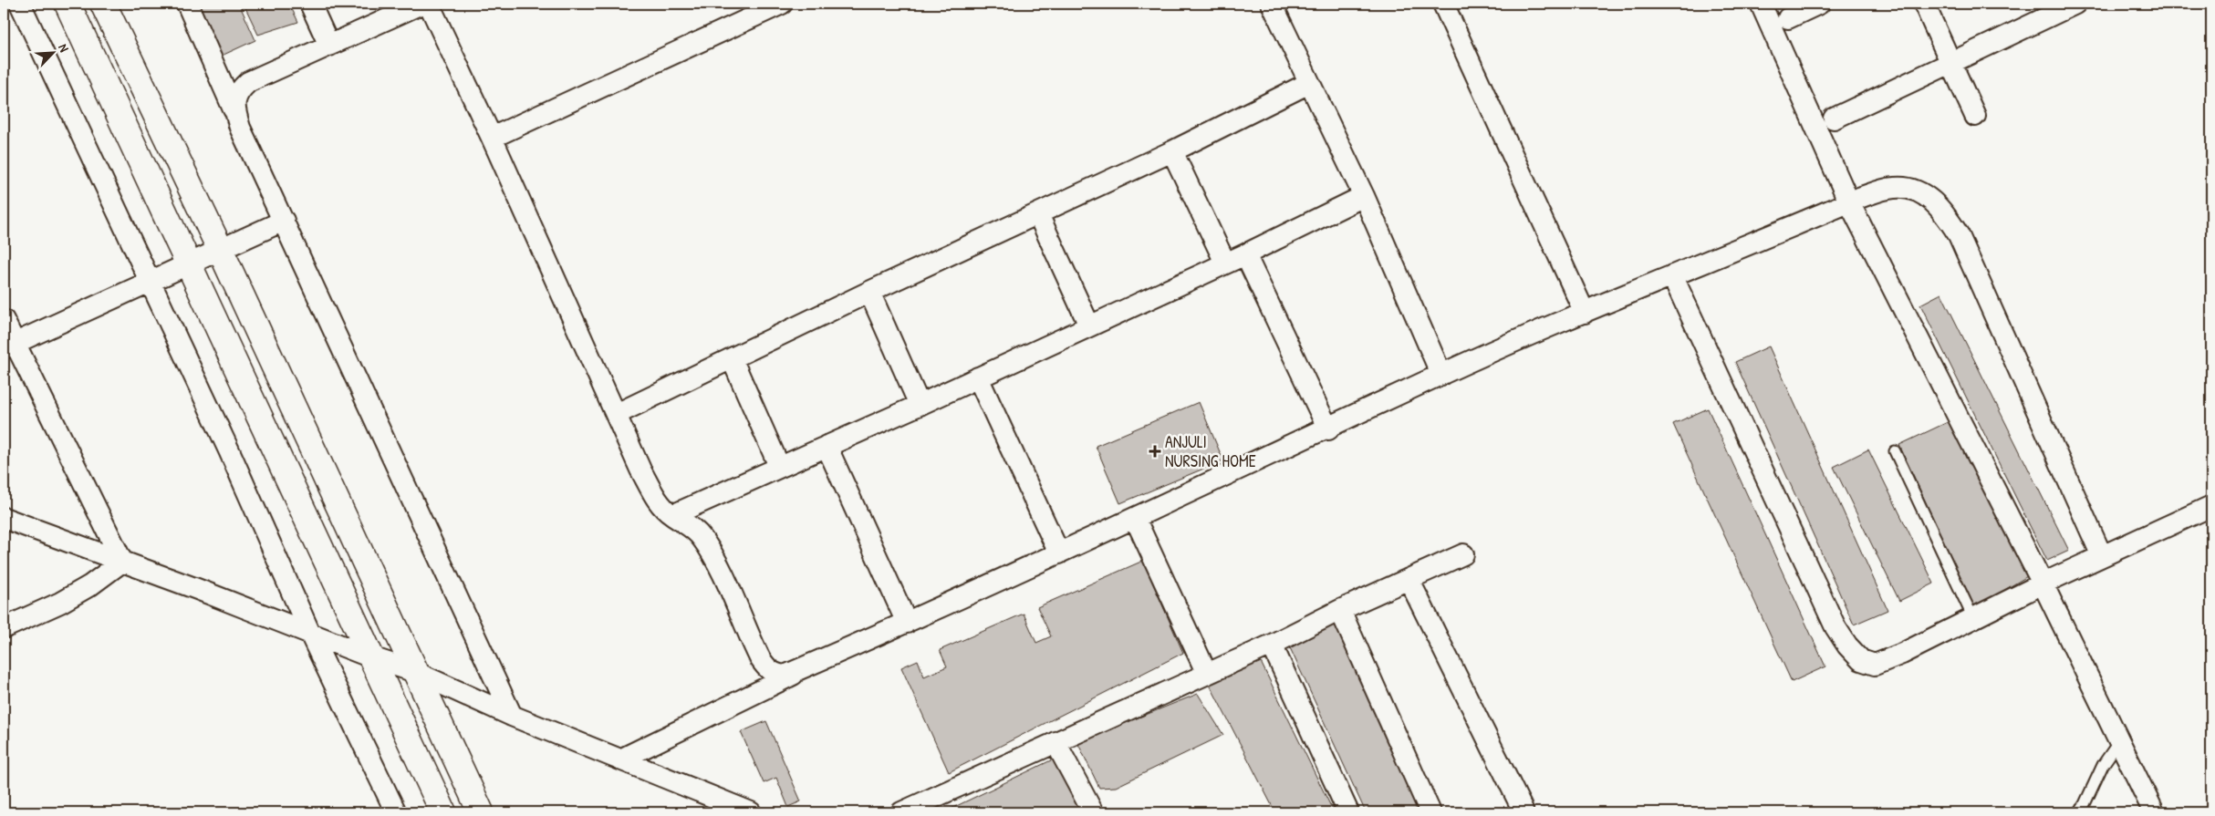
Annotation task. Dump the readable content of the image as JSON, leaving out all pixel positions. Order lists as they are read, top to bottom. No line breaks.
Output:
{"places":{"health":["ANJULI NURSING HOME"]},"north":"top right"}
